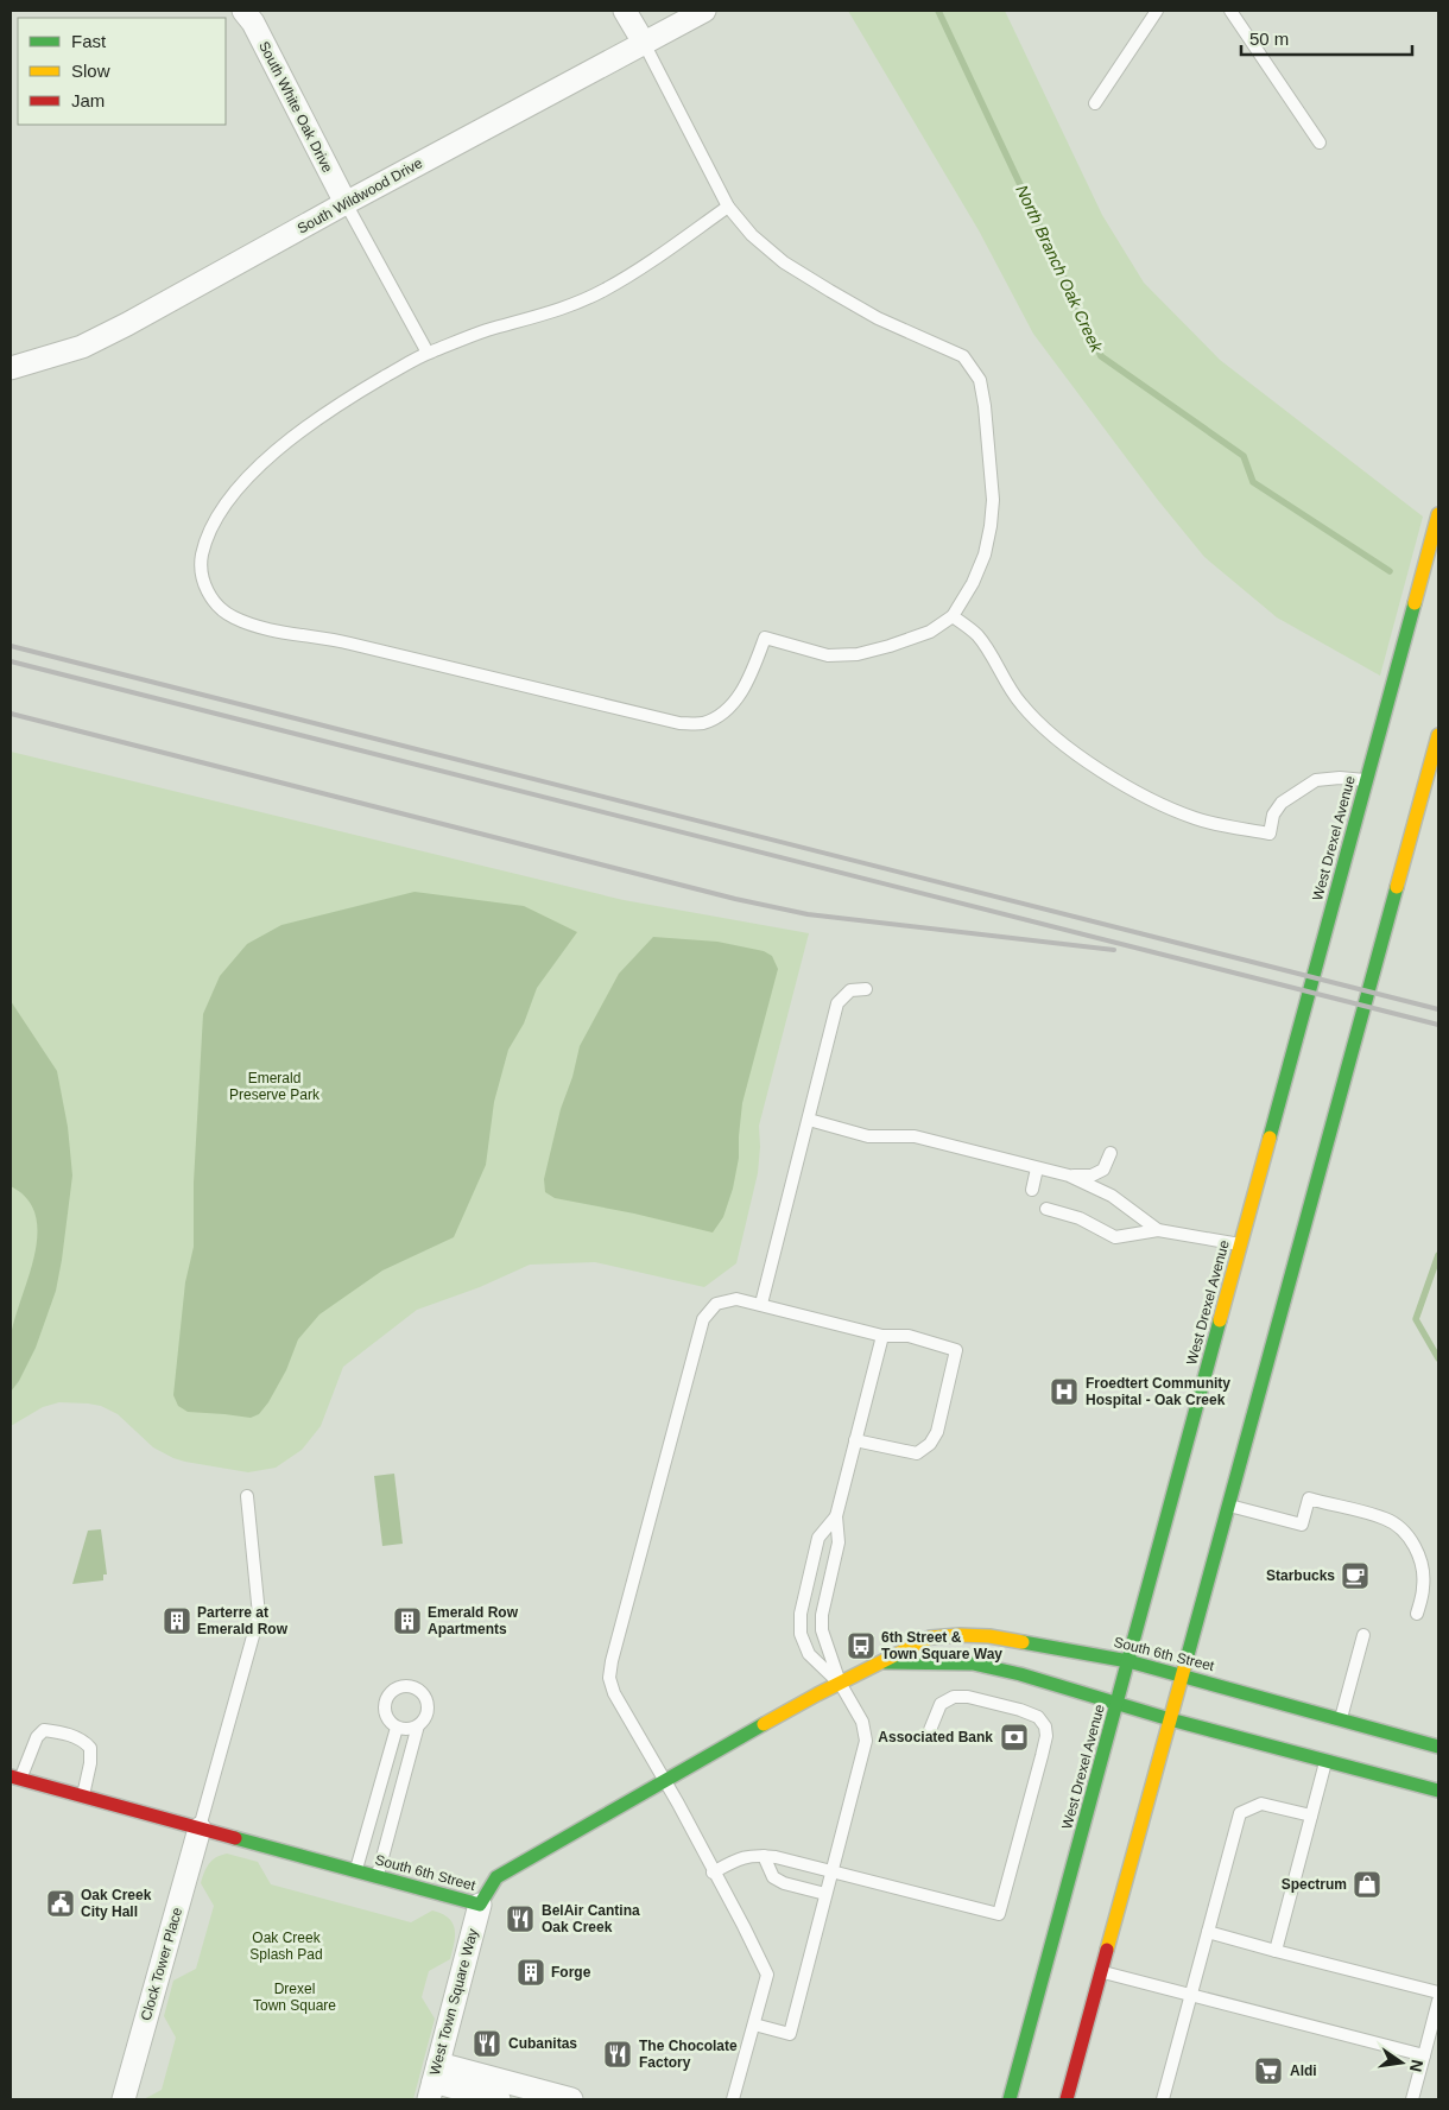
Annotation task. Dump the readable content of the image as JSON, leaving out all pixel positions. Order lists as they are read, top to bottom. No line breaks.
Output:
{"streets":{"street":["South White Oak Drive","South Wildwood Drive","West Drexel Avenue","South 6th Street","Clock Tower Place","West Town Square Way"]},"crossings":[["South White Oak Drive","South Wildwood Drive"],["West Drexel Avenue","South 6th Street"],["South 6th Street","Clock Tower Place"],["South 6th Street","West Town Square Way"]],"water":["North Branch Oak Creek"],"parks":["Emerald Preserve Park","Oak Creek Splash Pad","Drexel Town Square"],"places":{"hospital":["Froedtert Community Hospital - Oak Creek"],"cafe":["Starbucks"],"building":["Parterre at Emerald Row","Emerald Row Apartments","Forge"],"bus stop":["6th Street & Town Square Way"],"bank":["Associated Bank"],"shop":["Spectrum"],"public building":["Oak Creek City Hall"],"restaurant":["BelAir Cantina Oak Creek","Cubanitas","The Chocolate Factory"],"supermarket":["Aldi"]},"legend":["Fast","Slow","Jam"],"scale_bar":"50 m","north":"right"}
